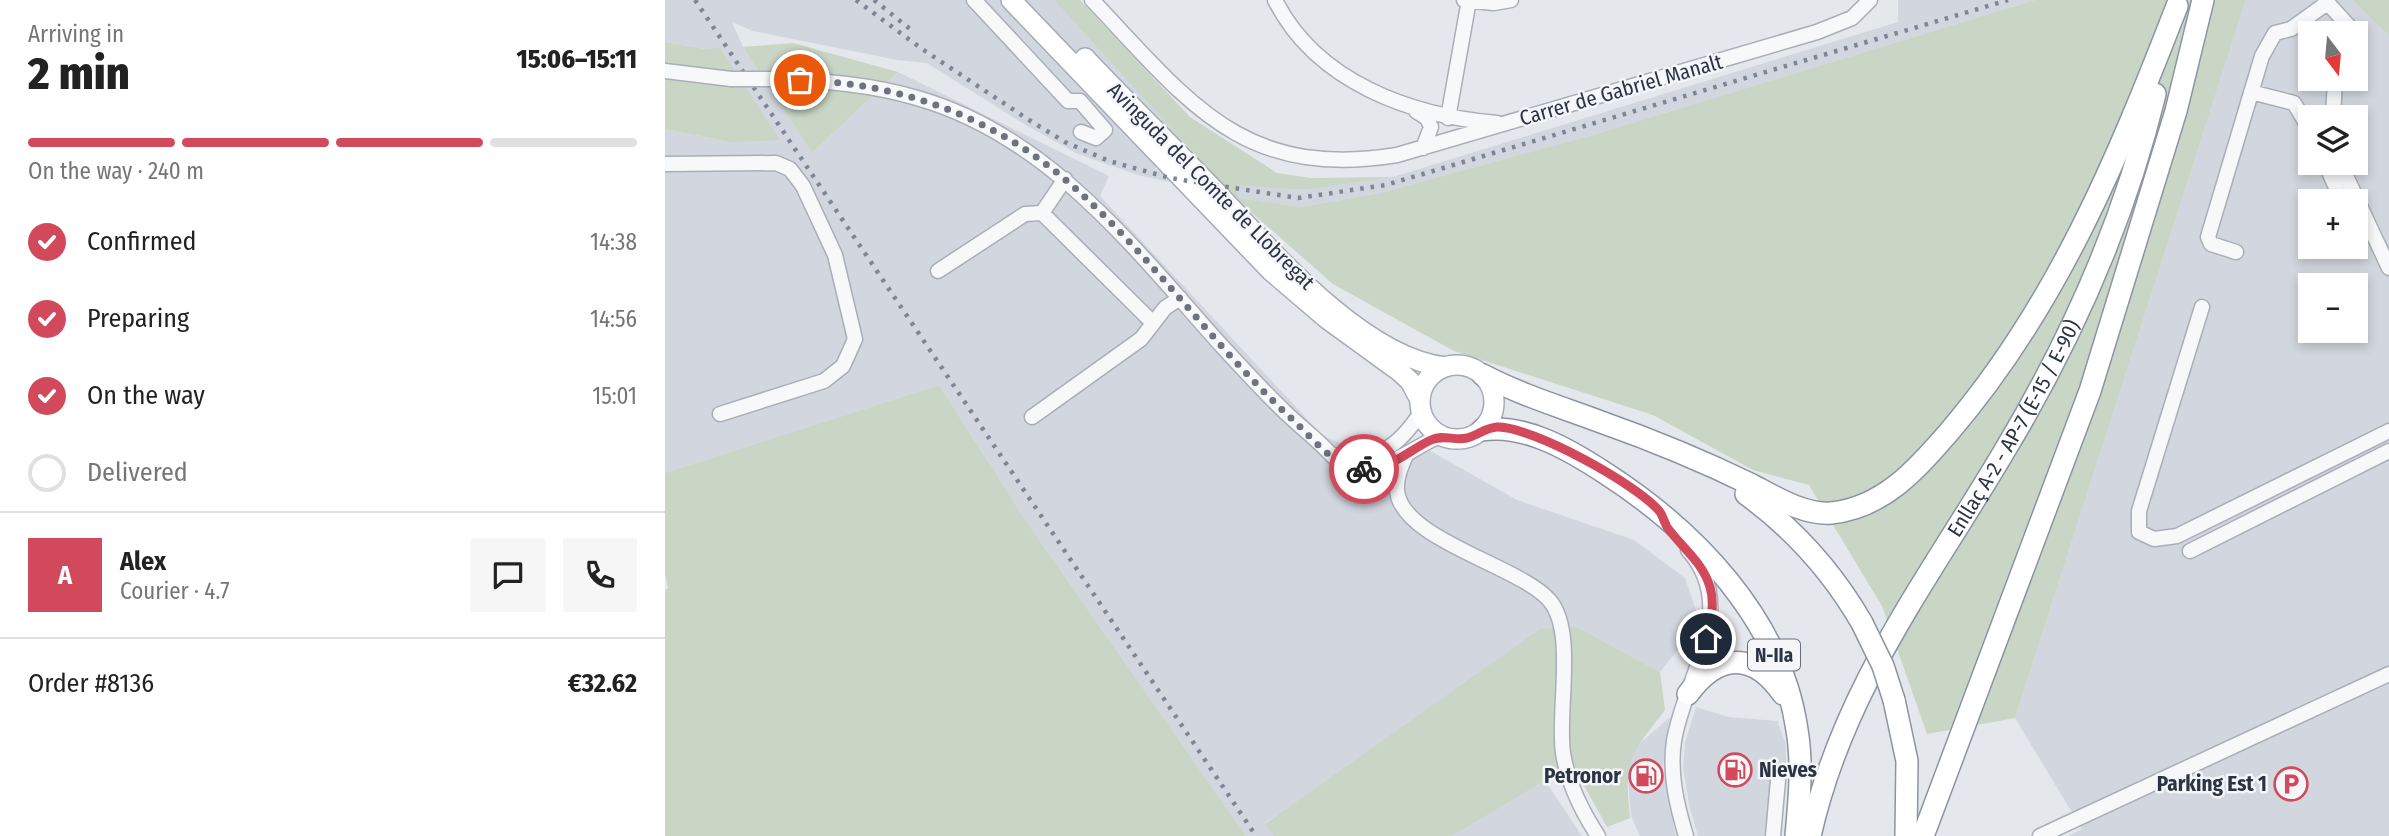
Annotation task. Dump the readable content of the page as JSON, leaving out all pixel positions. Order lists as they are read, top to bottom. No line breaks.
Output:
{"streets":{"highway":["Enllaç A-2 - AP-7 (E-15 / E-90)","N-IIa"],"main road":["Avinguda del Comte de Llobregat"],"street":["Carrer de Gabriel Manalt"]},"crossings":[["Avinguda del Comte de Llobregat","N-IIa"]],"places":{"fuel station":["Nieves","Petronor"],"parking":["Parking Est 1"]},"north":"bottom","page":{"heading":["2 min","Arriving in","15:06–15:11"],"panel":["Alex","Courier · 4.7","Order #8136","€32.62"],"map_buttons":["+","−"],"bar":"On the way · 240 m","list":[["Confirmed","14:38"],["Preparing","14:56"],["On the way","15:01"],"Delivered"],"round":"A"}}
